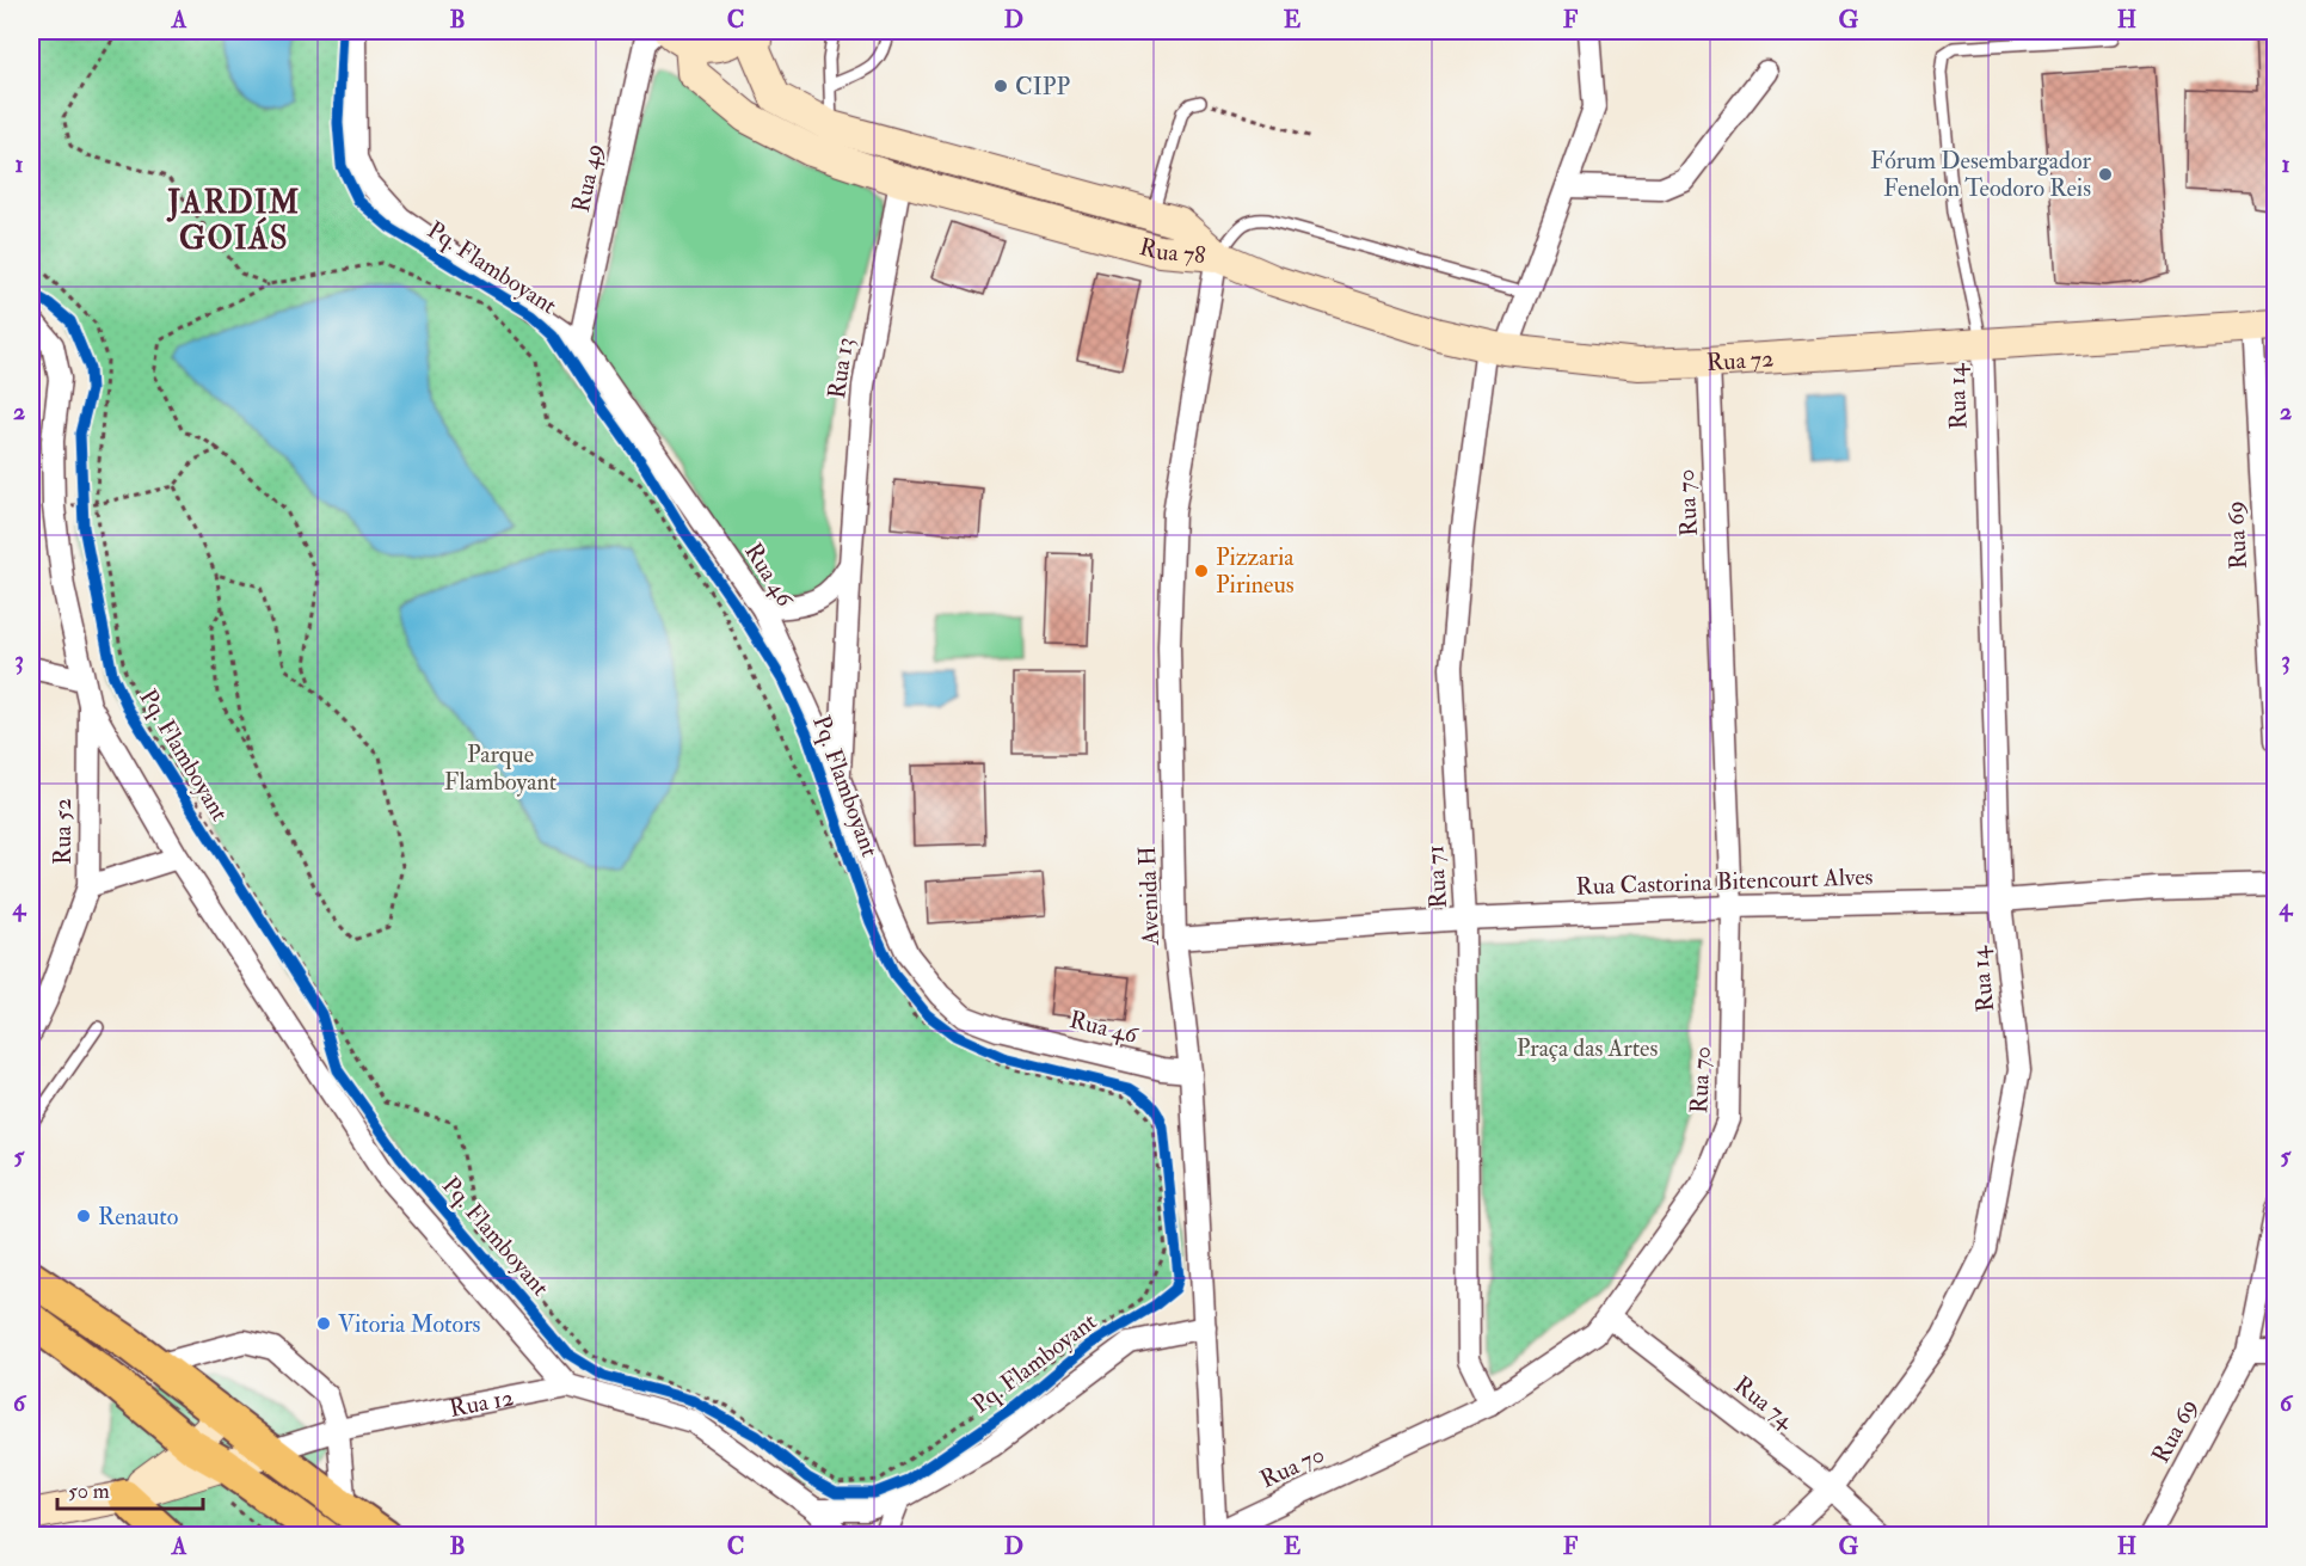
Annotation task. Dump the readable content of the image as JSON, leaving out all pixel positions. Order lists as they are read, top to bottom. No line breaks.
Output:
{"streets":{"main road":["Rua 78","Rua 72","Rua 12"],"street":["Rua 49","Rua 13","Rua 14","Rua 70","Rua 69","Rua 46","Rua 52","Rua 71","Rua Castorina Bitencourt Alves","Avenida H","Rua 74"],"cycle path":["Pq. Flamboyant"]},"crossings":[["Rua 49","Rua 46"],["Rua 78","Rua 72"],["Rua 78","Rua 13"],["Rua 78","Avenida H"],["Rua 72","Rua 14"],["Rua 72","Rua 70"],["Rua 72","Rua 69"],["Rua 72","Rua 71"],["Rua 72","Avenida H"],["Rua 13","Rua 46"],["Rua 14","Rua Castorina Bitencourt Alves"],["Rua 14","Rua 74"],["Rua 70","Rua 71"],["Rua 70","Rua Castorina Bitencourt Alves"],["Rua 70","Avenida H"],["Rua 70","Rua 74"],["Rua 46","Avenida H"],["Rua 71","Rua Castorina Bitencourt Alves"],["Rua Castorina Bitencourt Alves","Avenida H"]],"districts":["JARDIM GOIÁS"],"parks":["Parque Flamboyant","Praça das Artes"],"places":["CIPP","Fórum Desembargador Fenelon Teodoro Reis","Pizzaria Pirineus","Renauto","Vitoria Motors"],"scale_bar":"50 m","grid":{"columns":["A","B","C","D","E","F","G","H"],"rows":["1","2","3","4","5","6"]}}
